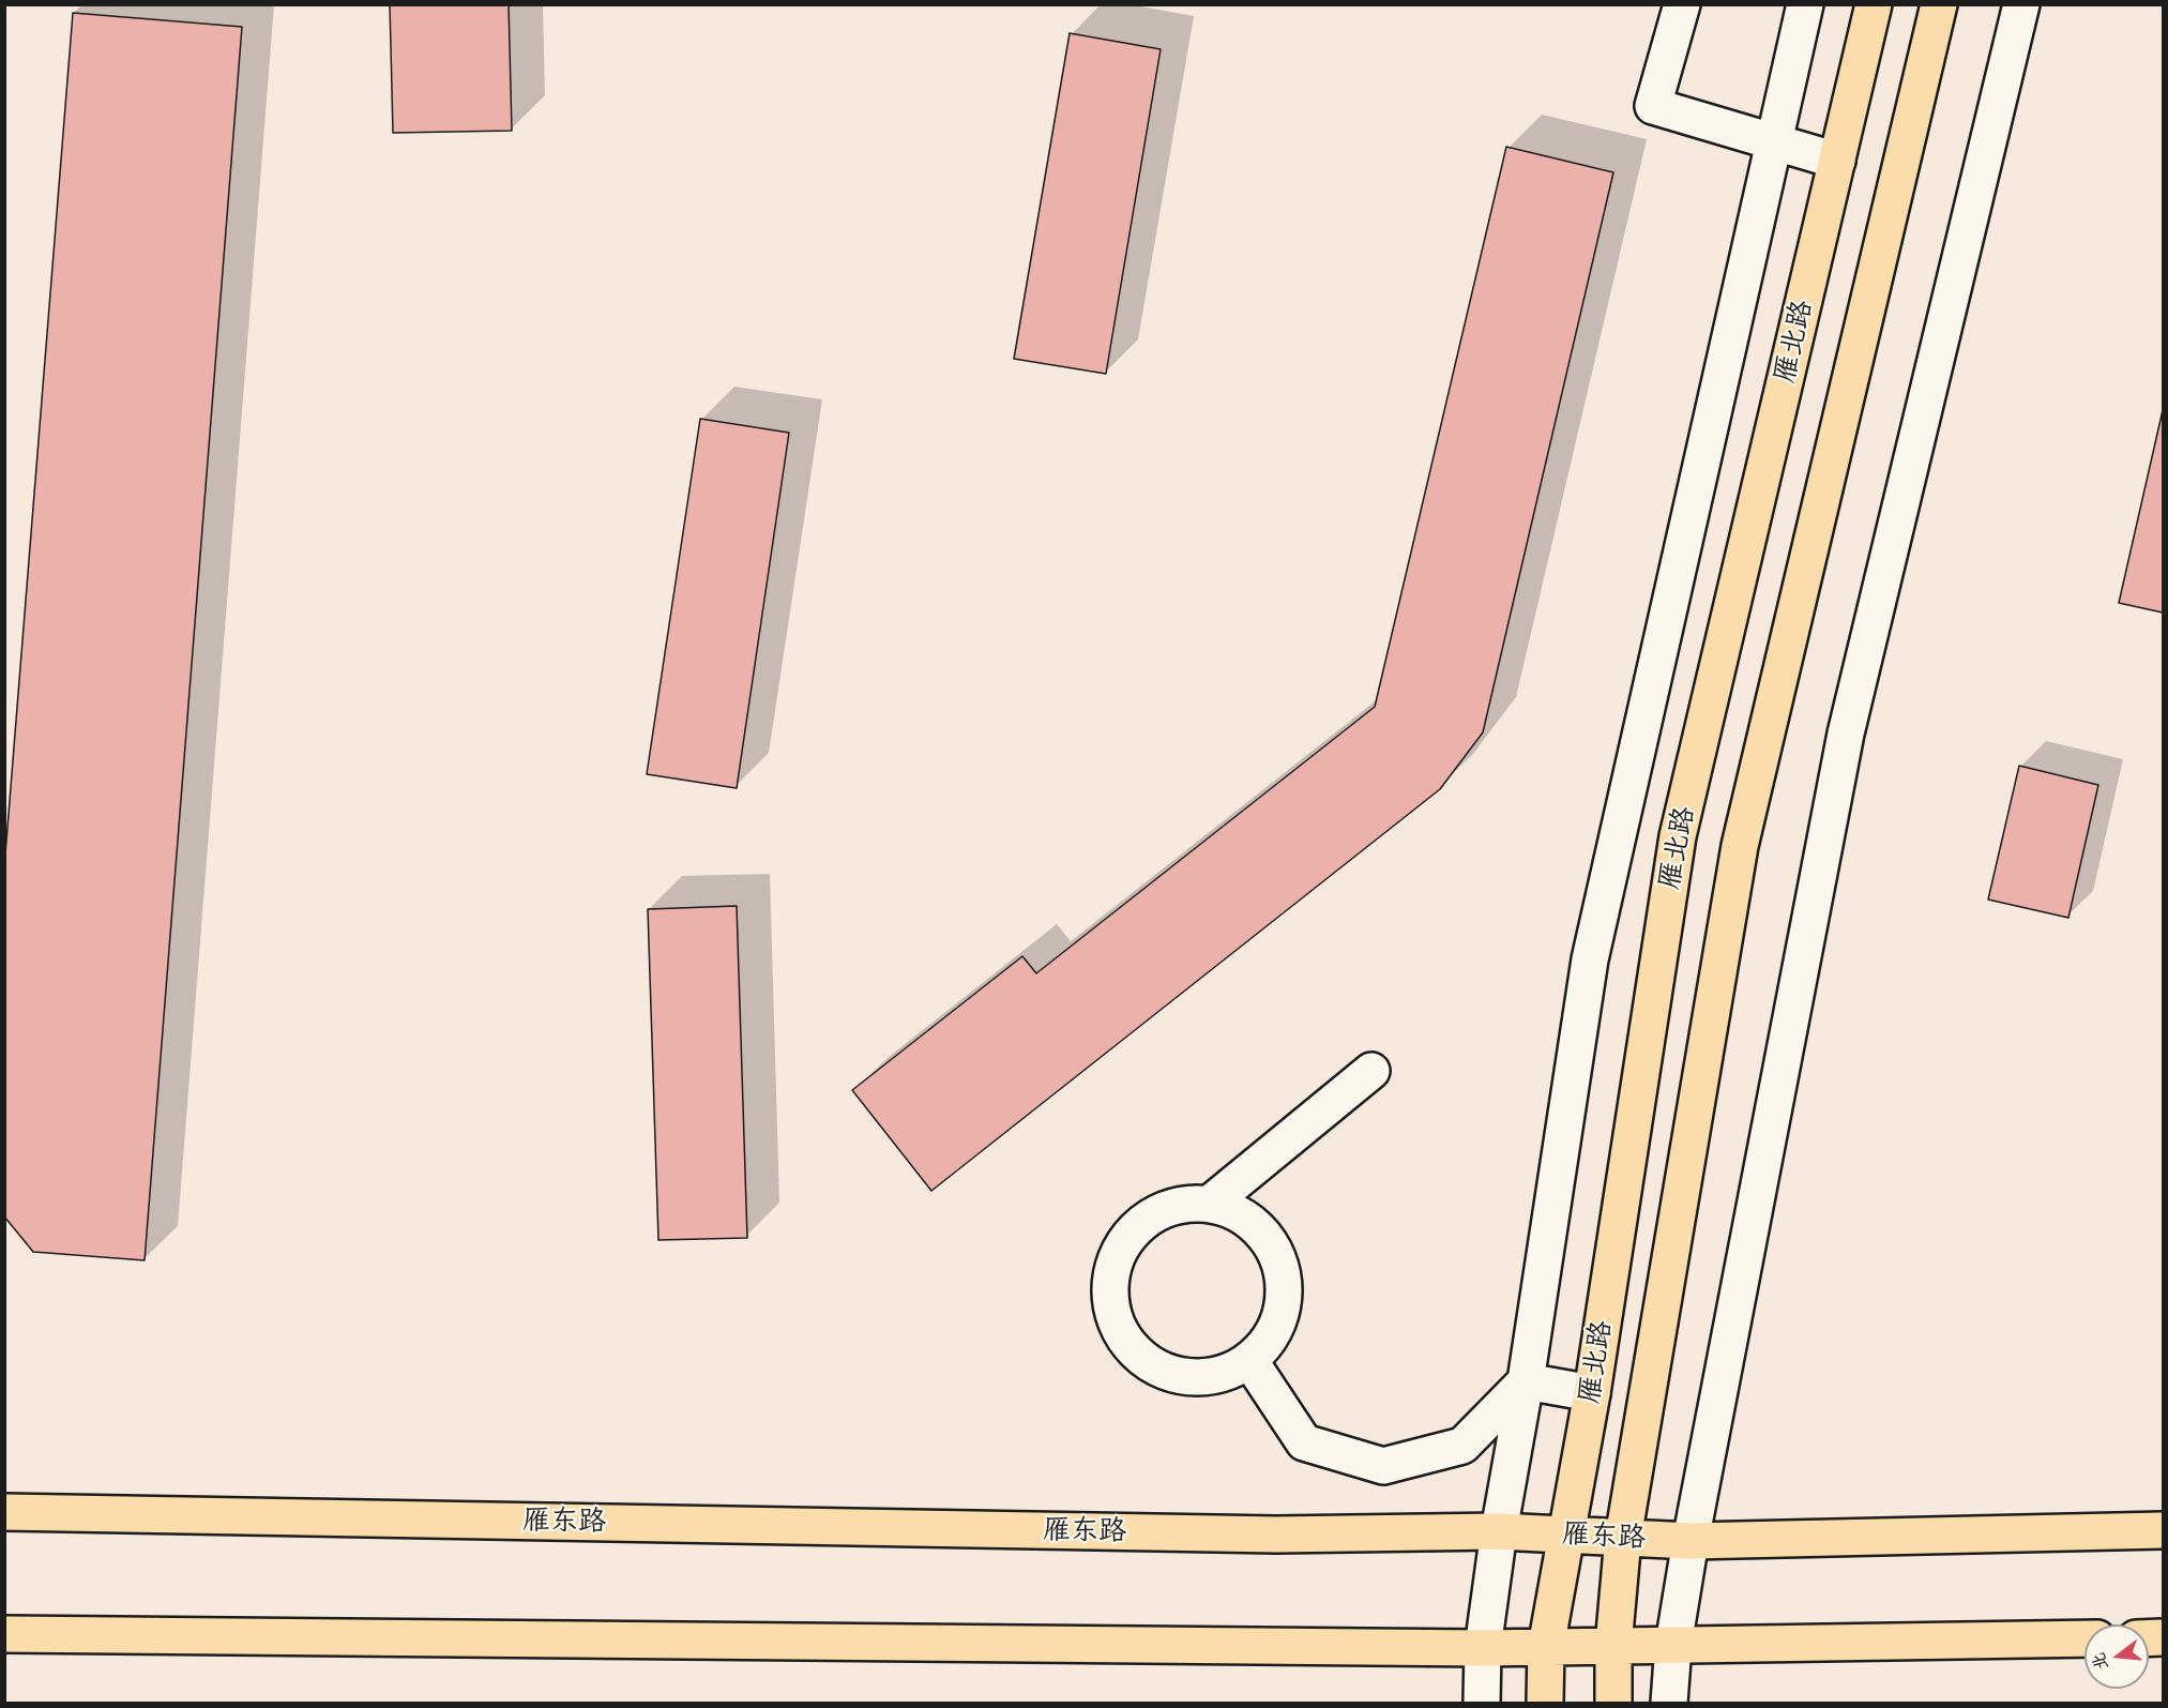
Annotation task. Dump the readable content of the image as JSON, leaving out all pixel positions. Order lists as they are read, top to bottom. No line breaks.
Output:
{"streets":{"main road":["雁北路","雁东路"]},"crossings":[["雁北路","雁东路"]],"north":"left"}
